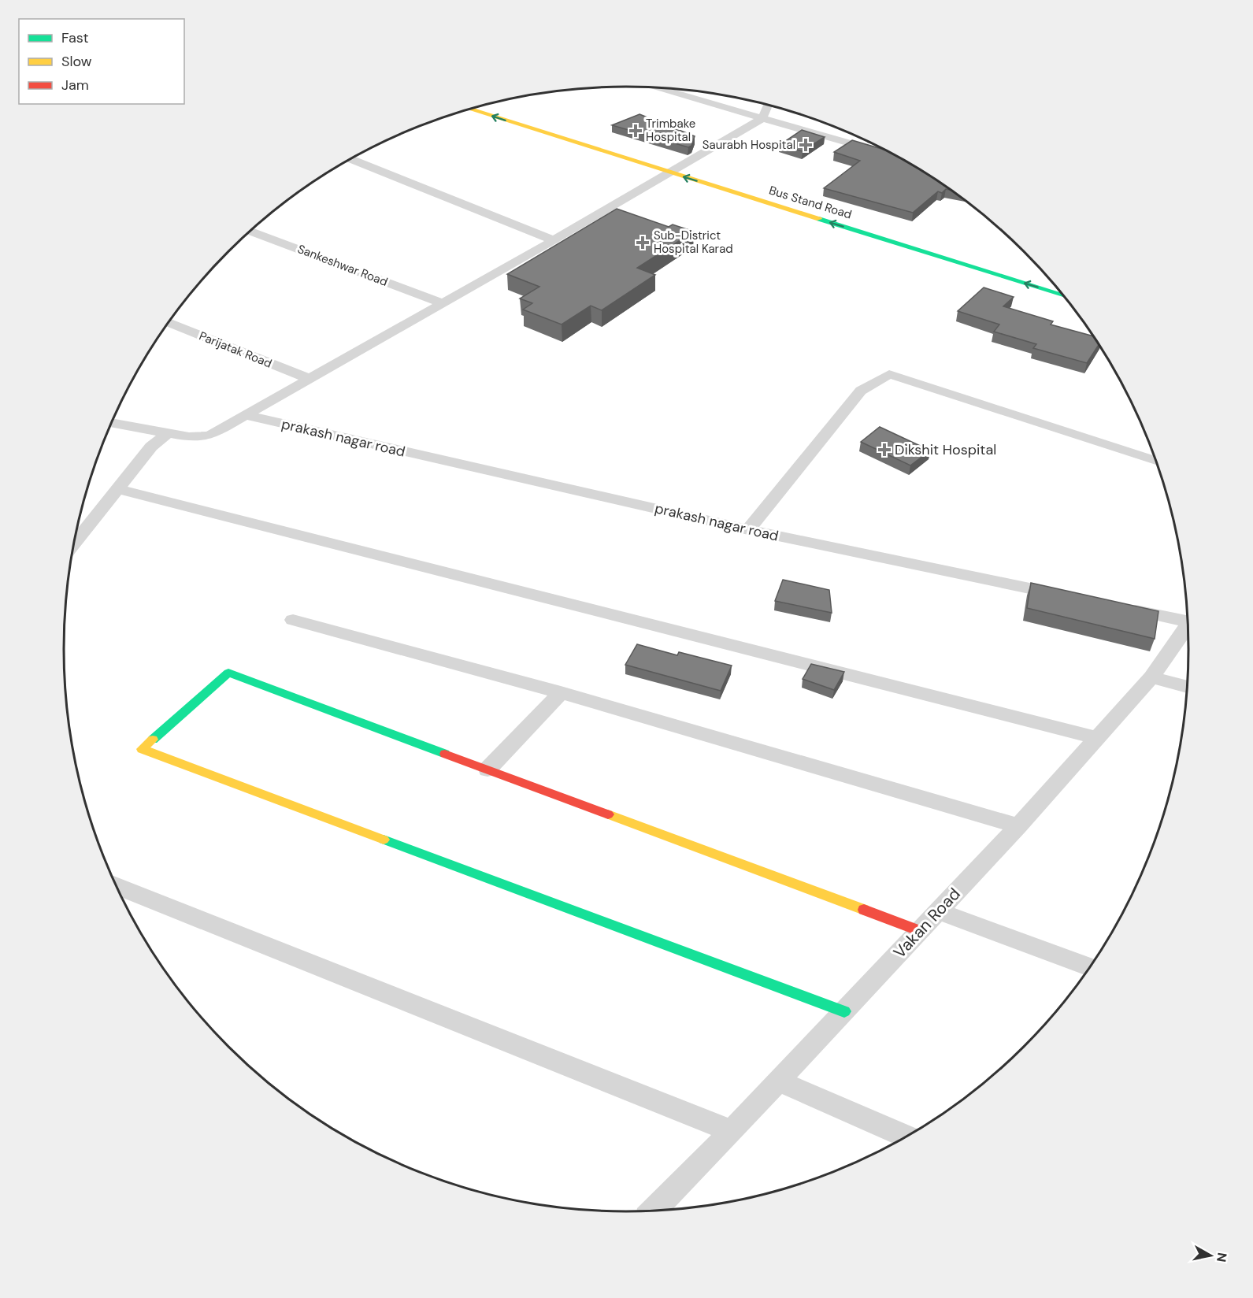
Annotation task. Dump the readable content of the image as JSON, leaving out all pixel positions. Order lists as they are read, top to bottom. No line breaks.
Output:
{"streets":{"main road":["Bus Stand Road"],"street":["Sankeshwar Road","Parijatak Road","prakash nagar road","Vakan Road"]},"places":{"health":["Trimbake Hospital","Saurabh Hospital","Sub-District Hospital Karad","Dikshit Hospital"]},"legend":["Fast","Slow","Jam"],"north":"right"}
